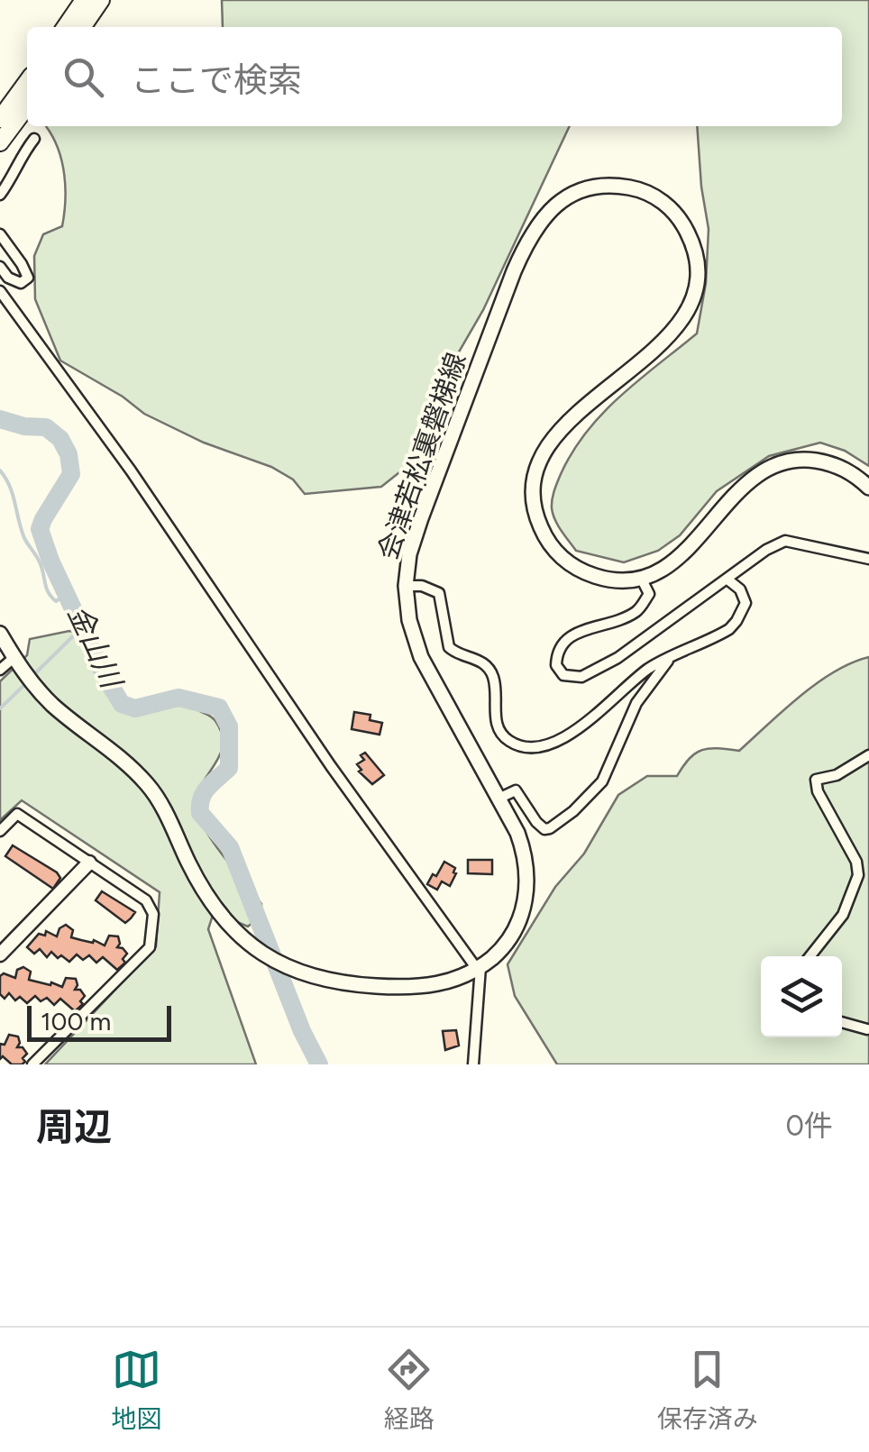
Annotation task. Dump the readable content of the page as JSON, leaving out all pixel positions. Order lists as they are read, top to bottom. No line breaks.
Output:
{"streets":{"main road":["会津若松裏磐梯線"]},"water":["金山川"],"scale_bar":"100 m","page":{"search":"ここで検索","scale":"100 m","heading":["周辺","0件"],"nav":["地図","経路","保存済み"]}}
